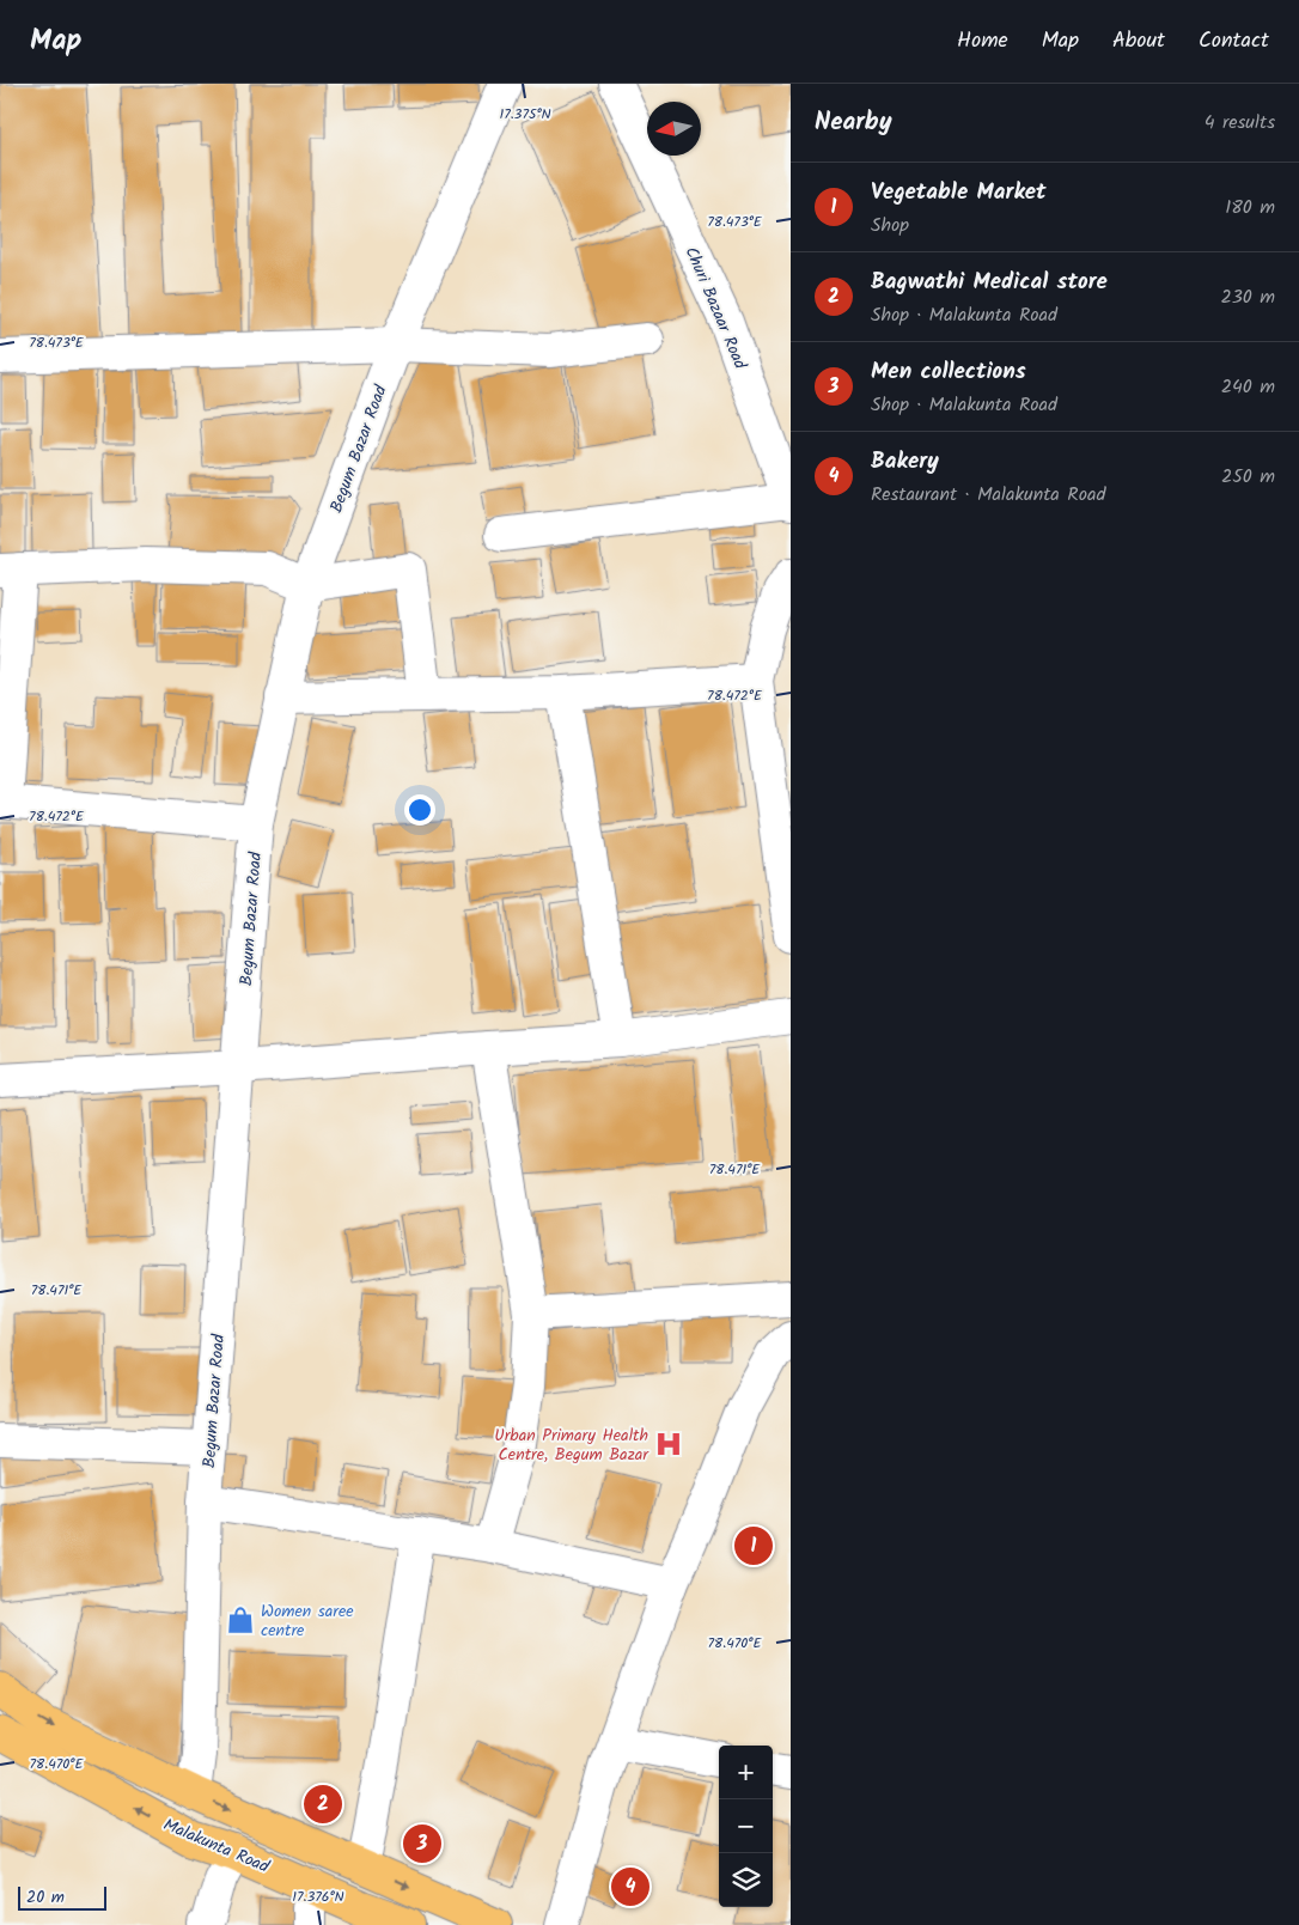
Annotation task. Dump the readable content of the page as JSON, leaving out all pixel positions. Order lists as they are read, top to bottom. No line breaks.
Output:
{"streets":{"main road":["Malakunta Road"],"street":["Churi Bazaar Road","Begum Bazar Road"]},"places":{"hospital":["Urban Primary Health Centre, Begum Bazar"],"shop":["Women saree centre"]},"scale_bar":"20 m","north":"left","page":{"header":"Map","nav":["Home","Map","About","Contact"],"heading":["Nearby","4 results"],"list":[{"mark":"1","name":"Vegetable Market","note":"Shop","value":"180 m"},{"mark":"2","name":"Bagwathi Medical store","note":"Shop · Malakunta Road","value":"230 m"},{"mark":"3","name":"Men collections","note":"Shop · Malakunta Road","value":"240 m"},{"mark":"4","name":"Bakery","note":"Restaurant · Malakunta Road","value":"250 m"}],"pins":["1","2","3","4"],"map_buttons":["+","−"],"scale":"20 m"},"coordinates":["17.375°N","78.473°E","78.472°E","78.471°E","78.470°E","17.376°N"]}
